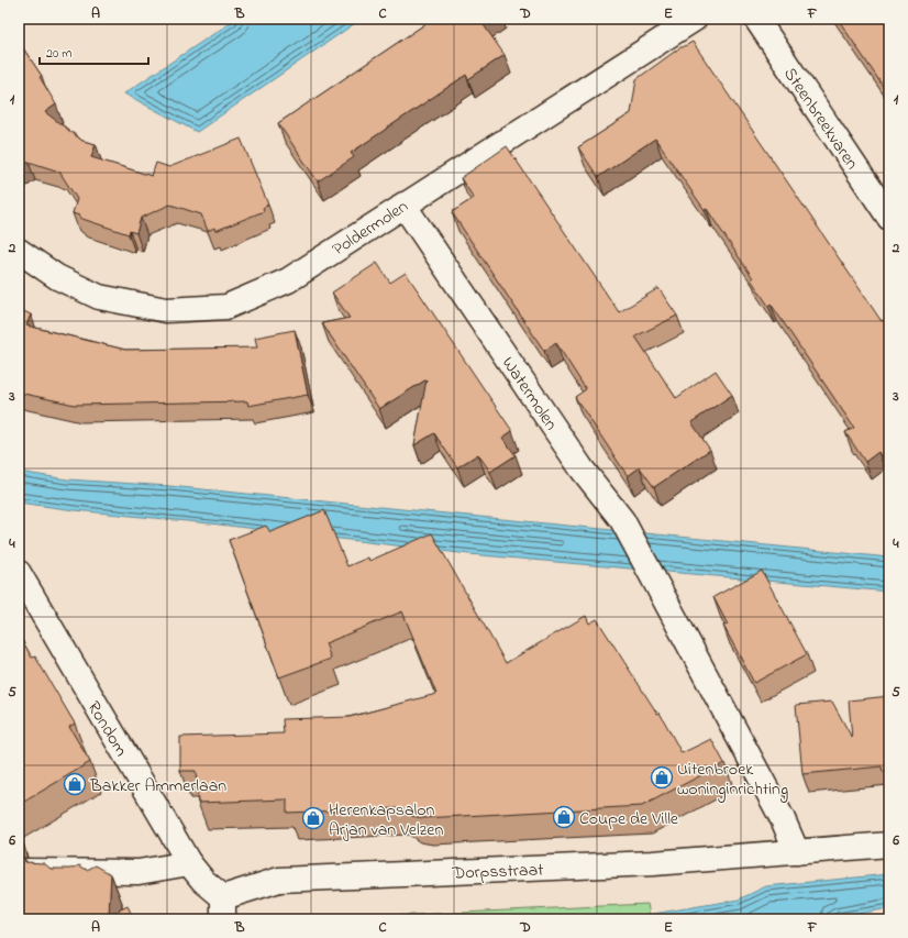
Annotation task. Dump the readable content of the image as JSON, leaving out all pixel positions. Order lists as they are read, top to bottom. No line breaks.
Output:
{"streets":{"street":["Steenbreekvaren","Poldermolen","Watermolen","Rondom","Dorpsstraat"]},"crossings":[["Poldermolen","Watermolen"],["Watermolen","Dorpsstraat"],["Rondom","Dorpsstraat"]],"places":{"shop":["Uitenbroek woninginrichting","Bakker Ammerlaan","Coupe de Ville","Herenkapsalon Arjan van Velzen"]},"scale_bar":"20 m","grid":{"columns":["A","B","C","D","E","F"],"rows":["1","2","3","4","5","6"]}}
